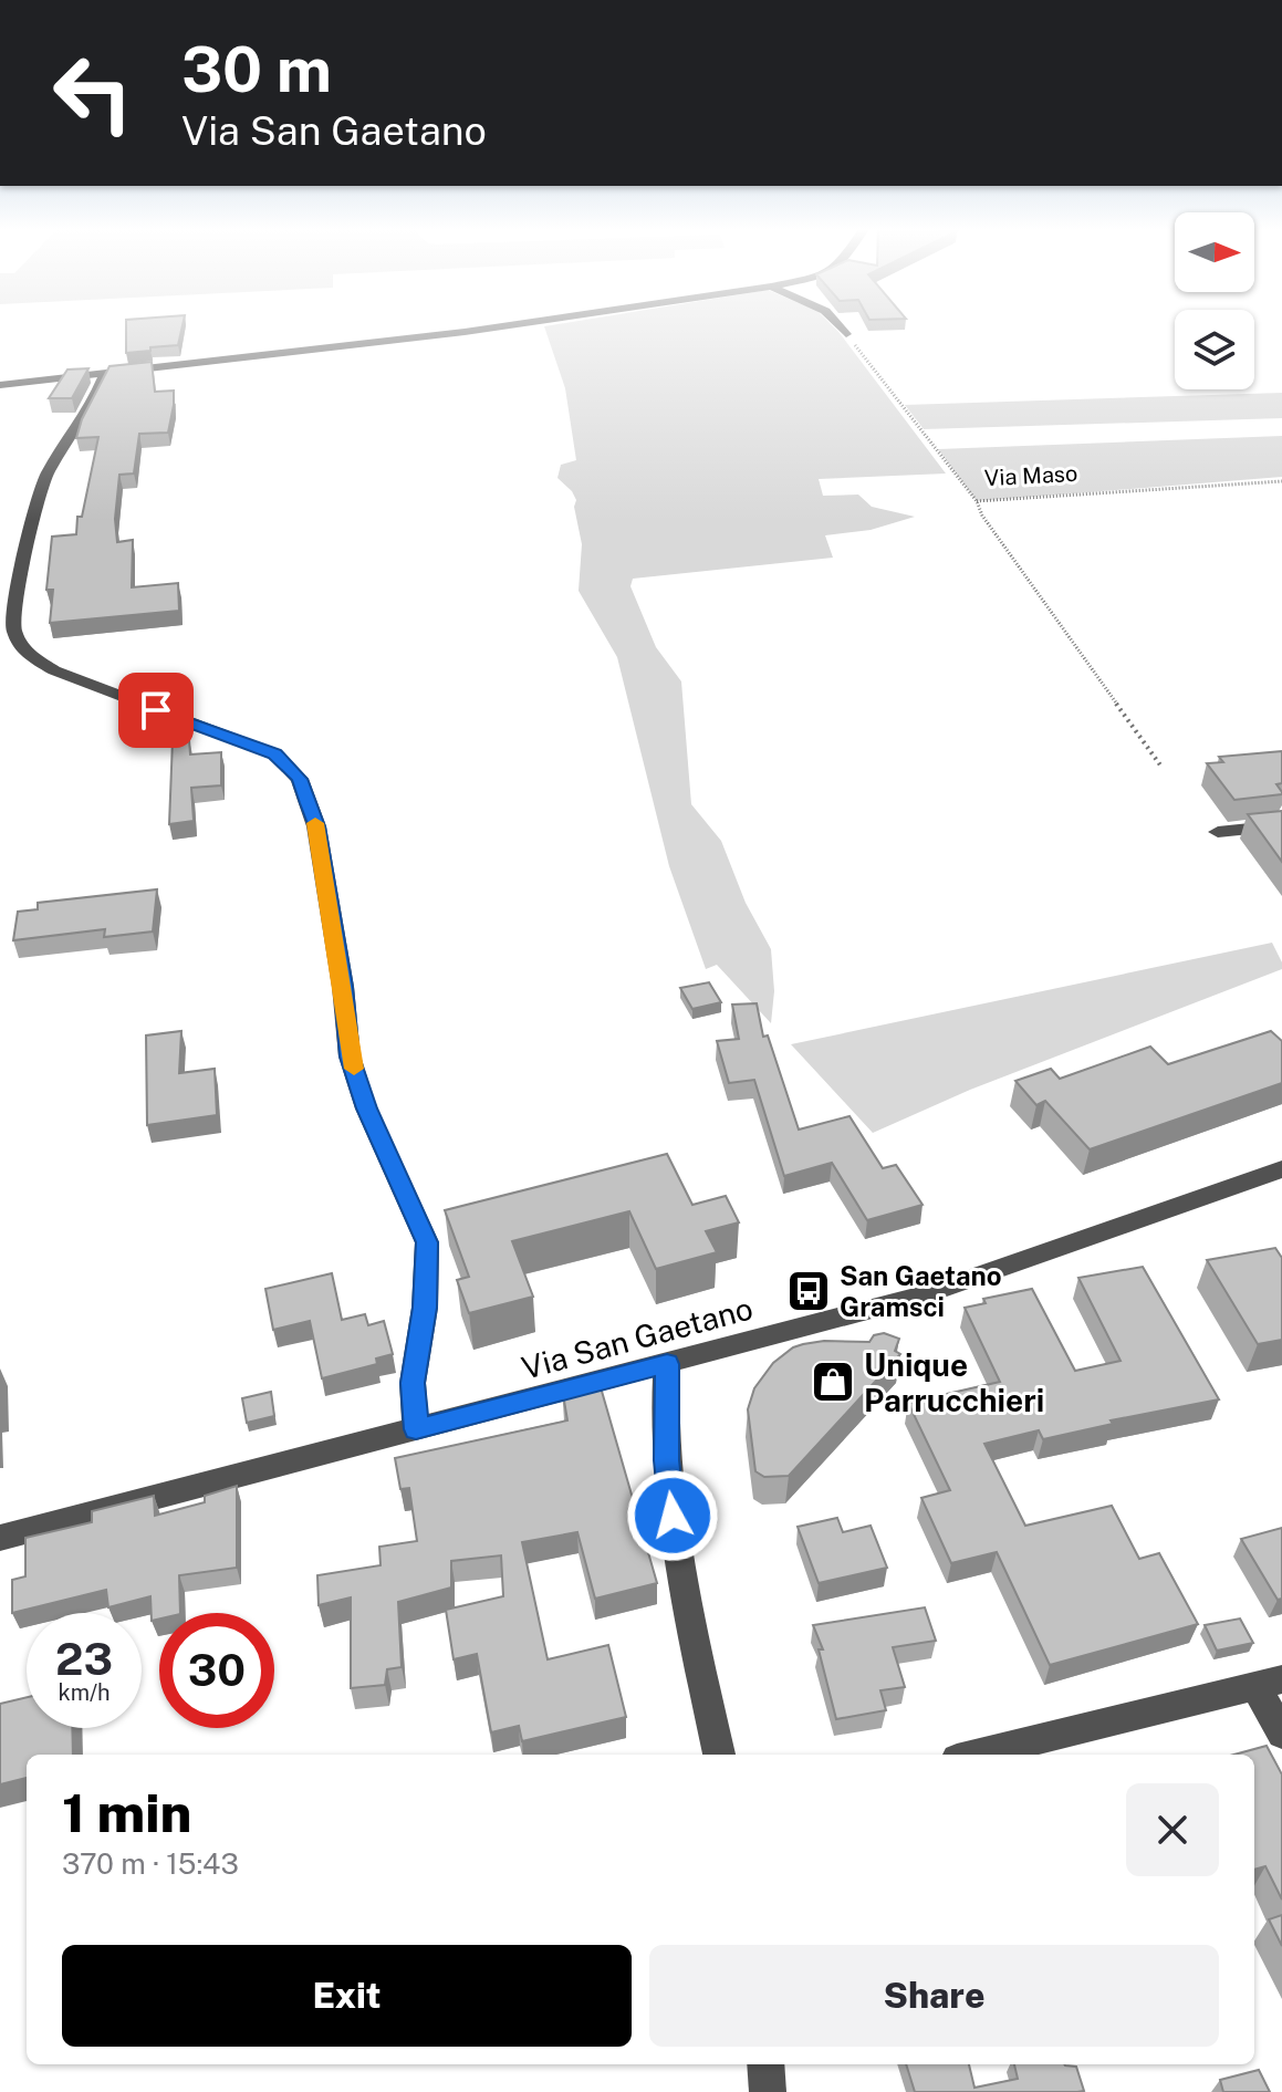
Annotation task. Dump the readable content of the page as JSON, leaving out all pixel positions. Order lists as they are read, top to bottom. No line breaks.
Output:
{"streets":{"street":["Via San Gaetano"],"path":["Via Maso"]},"places":{"bus stop":["San Gaetano Gramsci"],"shop":["Unique Parrucchieri"]},"north":"right","page":{"turn":["30 m","Via San Gaetano"],"speed":"23 km/h","limit":"30","heading":["1 min","370 m · 15:43"],"buttons":["Exit","Share"]}}
